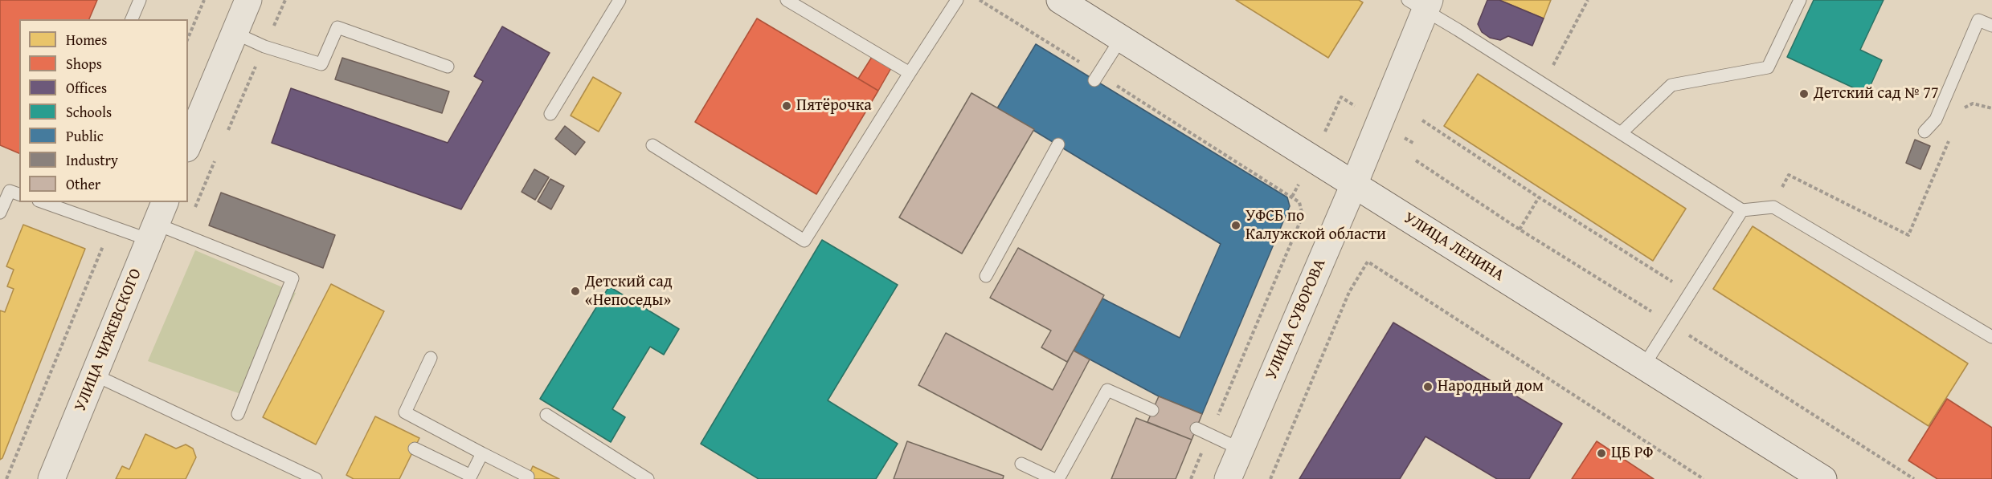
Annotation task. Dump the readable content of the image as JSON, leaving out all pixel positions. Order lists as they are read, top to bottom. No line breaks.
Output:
{"streets":{"street":["УЛИЦА ЛЕНИНА","УЛИЦА СУВОРОВА","УЛИЦА ЧИЖЕВСКОГО"]},"crossings":[["УЛИЦА ЛЕНИНА","УЛИЦА СУВОРОВА"]],"places":["Детский сад № 77","Пятёрочка","УФСБ по Калужской области","Детский сад «Непоседы»","Народный дом","ЦБ РФ"],"legend":["Homes","Shops","Offices","Schools","Public","Industry","Other"]}
